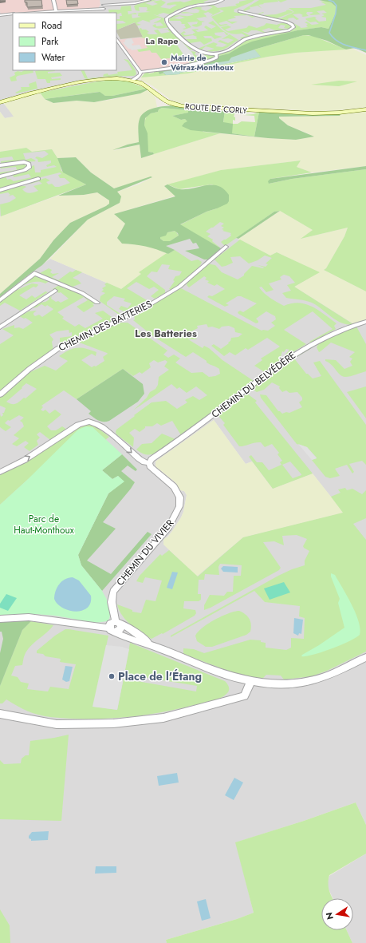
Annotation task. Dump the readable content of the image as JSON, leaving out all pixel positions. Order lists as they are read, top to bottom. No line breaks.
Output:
{"streets":{"street":["ROUTE DE CORLY","CHEMIN DES BATTERIES","CHEMIN DU BELVÉDÈRE","CHEMIN DU VIVIER"]},"crossings":[["CHEMIN DU BELVÉDÈRE","CHEMIN DU VIVIER"]],"one_way":["CHEMIN DU VIVIER"],"districts":["La Rape","Les Batteries"],"parks":["Parc de Haut-Monthoux"],"places":["Mairie de Vétraz-Monthoux","Place de l'Étang"],"legend":["Road","Park","Water"],"north":"left"}
